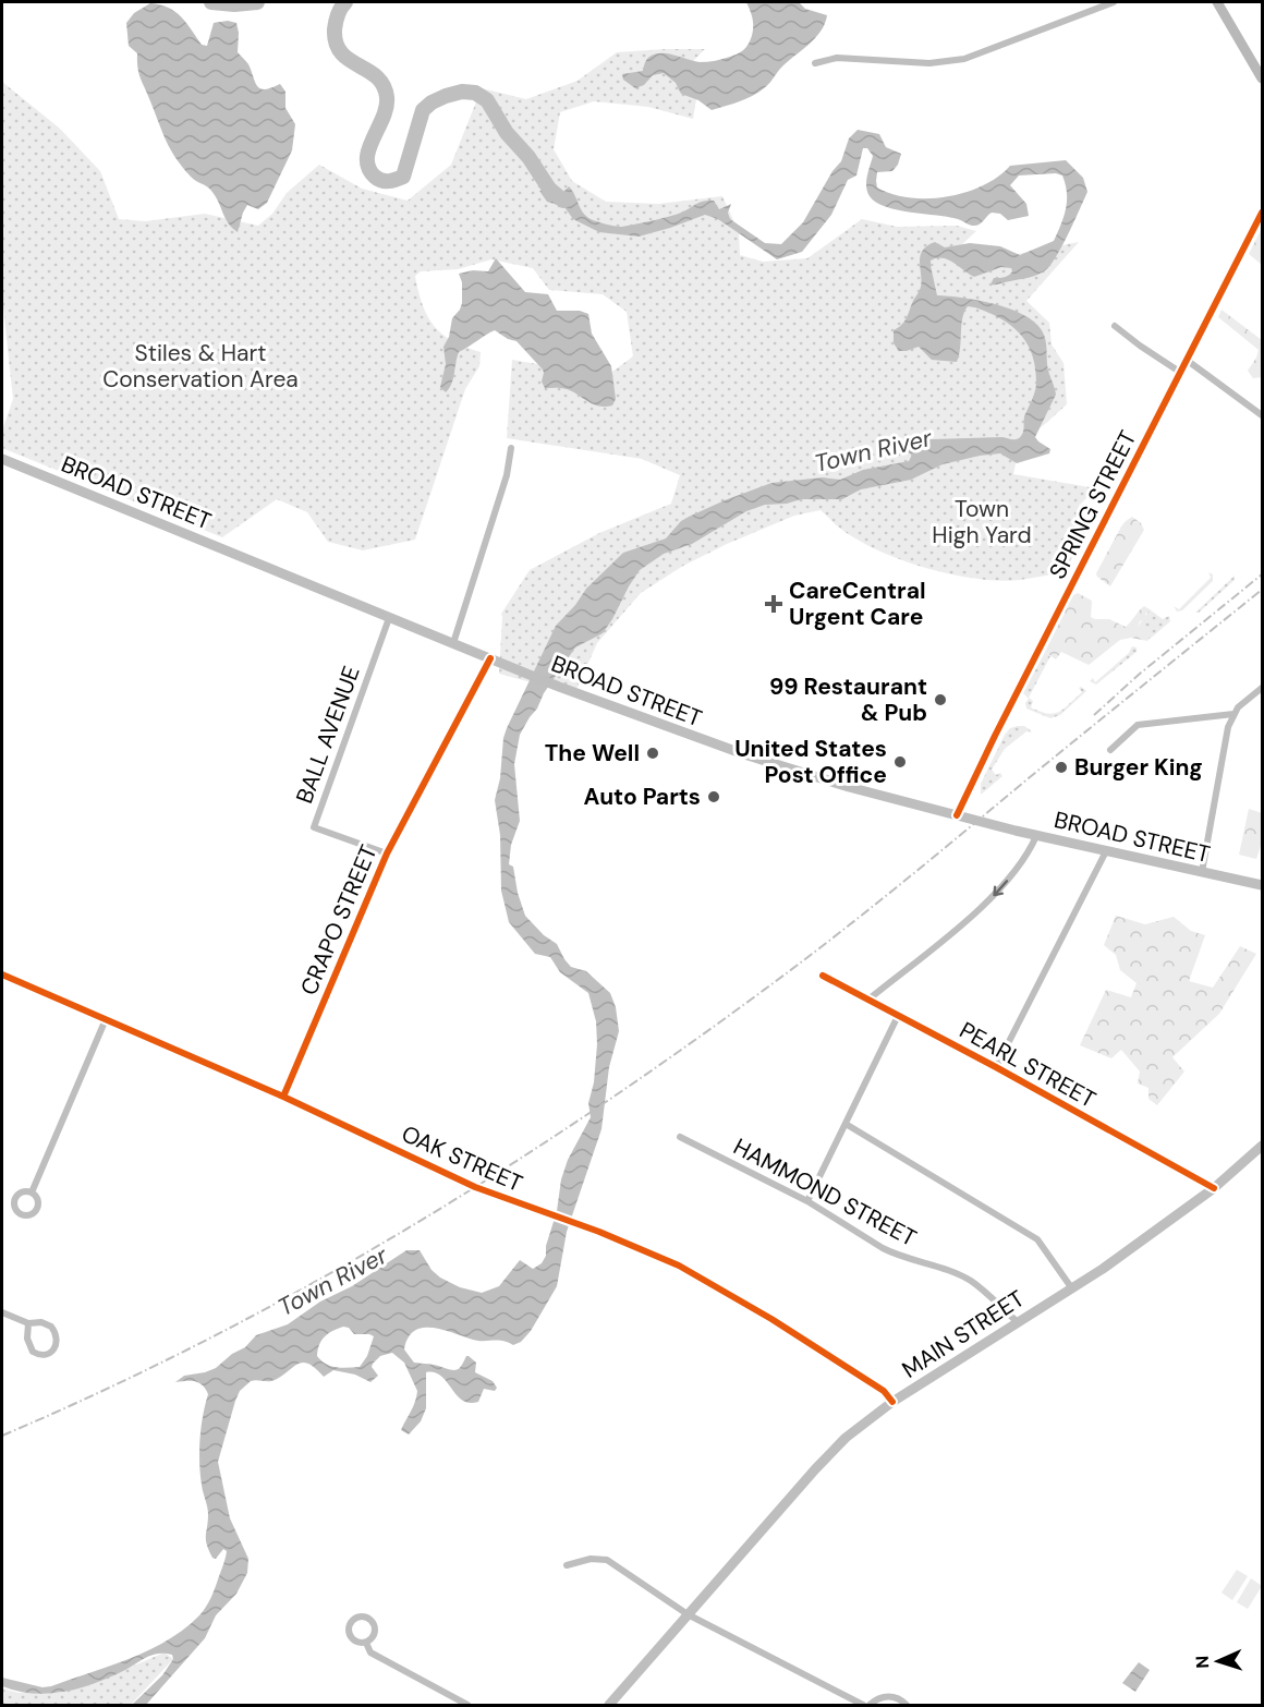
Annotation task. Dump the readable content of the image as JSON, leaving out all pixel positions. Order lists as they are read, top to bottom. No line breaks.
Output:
{"streets":{"main road":["BROAD STREET","MAIN STREET"],"street":["SPRING STREET","BALL AVENUE","CRAPO STREET","PEARL STREET","OAK STREET","HAMMOND STREET"]},"crossings":[["BROAD STREET","SPRING STREET"],["BROAD STREET","BALL AVENUE"],["BROAD STREET","CRAPO STREET"],["BALL AVENUE","CRAPO STREET"],["CRAPO STREET","OAK STREET"],["PEARL STREET","MAIN STREET"],["OAK STREET","MAIN STREET"],["HAMMOND STREET","MAIN STREET"]],"water":["Town River"],"parks":["Stiles & Hart Conservation Area","Town High Yard"],"places":{"health":["CareCentral Urgent Care"],"other":["99 Restaurant & Pub","The Well","United States Post Office","Burger King","Auto Parts"]},"north":"left"}
